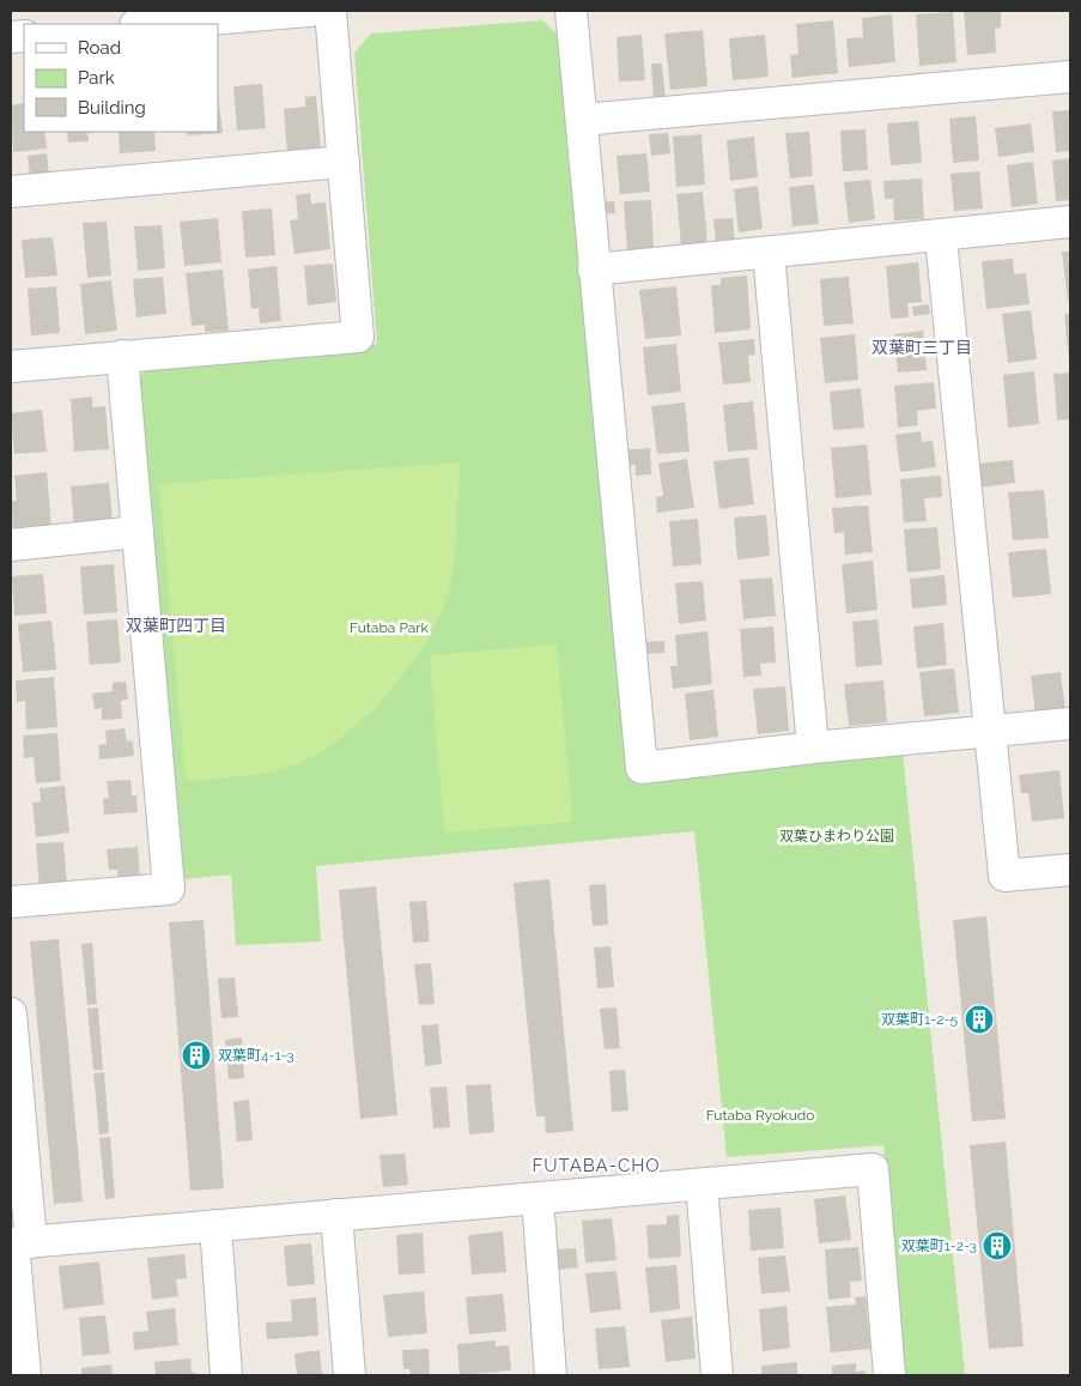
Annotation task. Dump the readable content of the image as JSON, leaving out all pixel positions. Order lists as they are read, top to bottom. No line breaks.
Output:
{"districts":["双葉町三丁目","双葉町四丁目","FUTABA-CHO"],"parks":["Futaba Park","双葉ひまわり公園","Futaba Ryokudo"],"places":{"building":["双葉町1-2-5","双葉町4-1-3","双葉町1-2-3"]},"legend":["Road","Park","Building"]}
